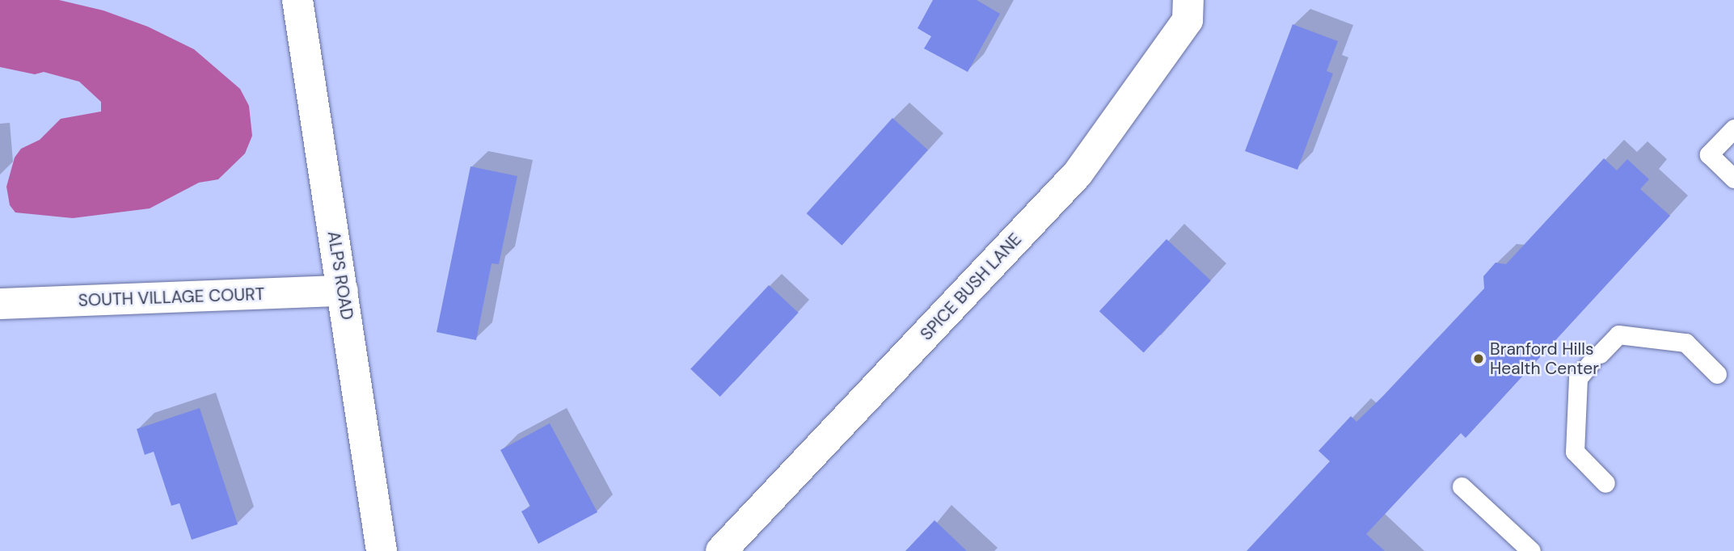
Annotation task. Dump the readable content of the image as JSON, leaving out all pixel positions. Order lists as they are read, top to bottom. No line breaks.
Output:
{"streets":{"street":["ALPS ROAD","SPICE BUSH LANE","SOUTH VILLAGE COURT"]},"crossings":[["ALPS ROAD","SOUTH VILLAGE COURT"]],"places":["Branford Hills Health Center"]}
